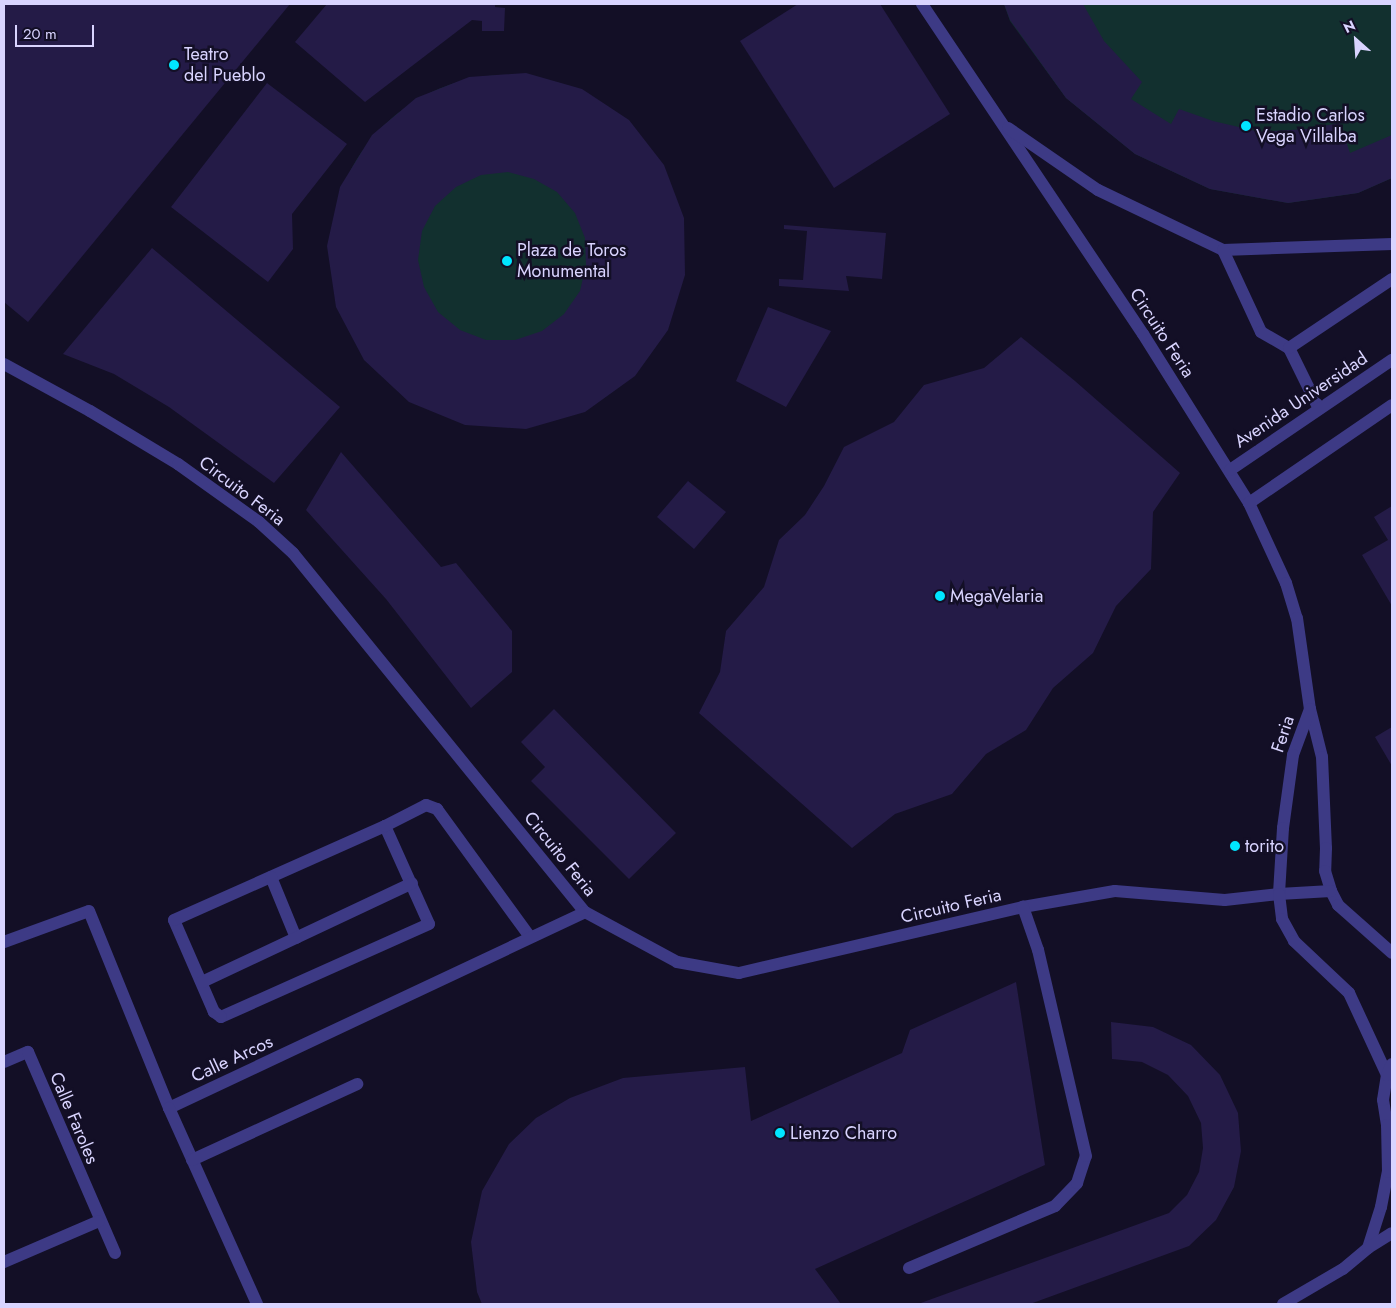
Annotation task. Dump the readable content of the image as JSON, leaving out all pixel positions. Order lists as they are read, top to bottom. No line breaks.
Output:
{"streets":{"street":["Circuito Feria","Avenida Universidad","Feria","Calle Arcos","Calle Faroles"]},"crossings":[["Circuito Feria","Avenida Universidad"],["Circuito Feria","Feria"],["Circuito Feria","Calle Arcos"]],"places":["Teatro del Pueblo","Estadio Carlos Vega Villalba","Plaza de Toros Monumental","MegaVelaria","torito","Lienzo Charro"],"scale_bar":"20 m","north":"top left"}
